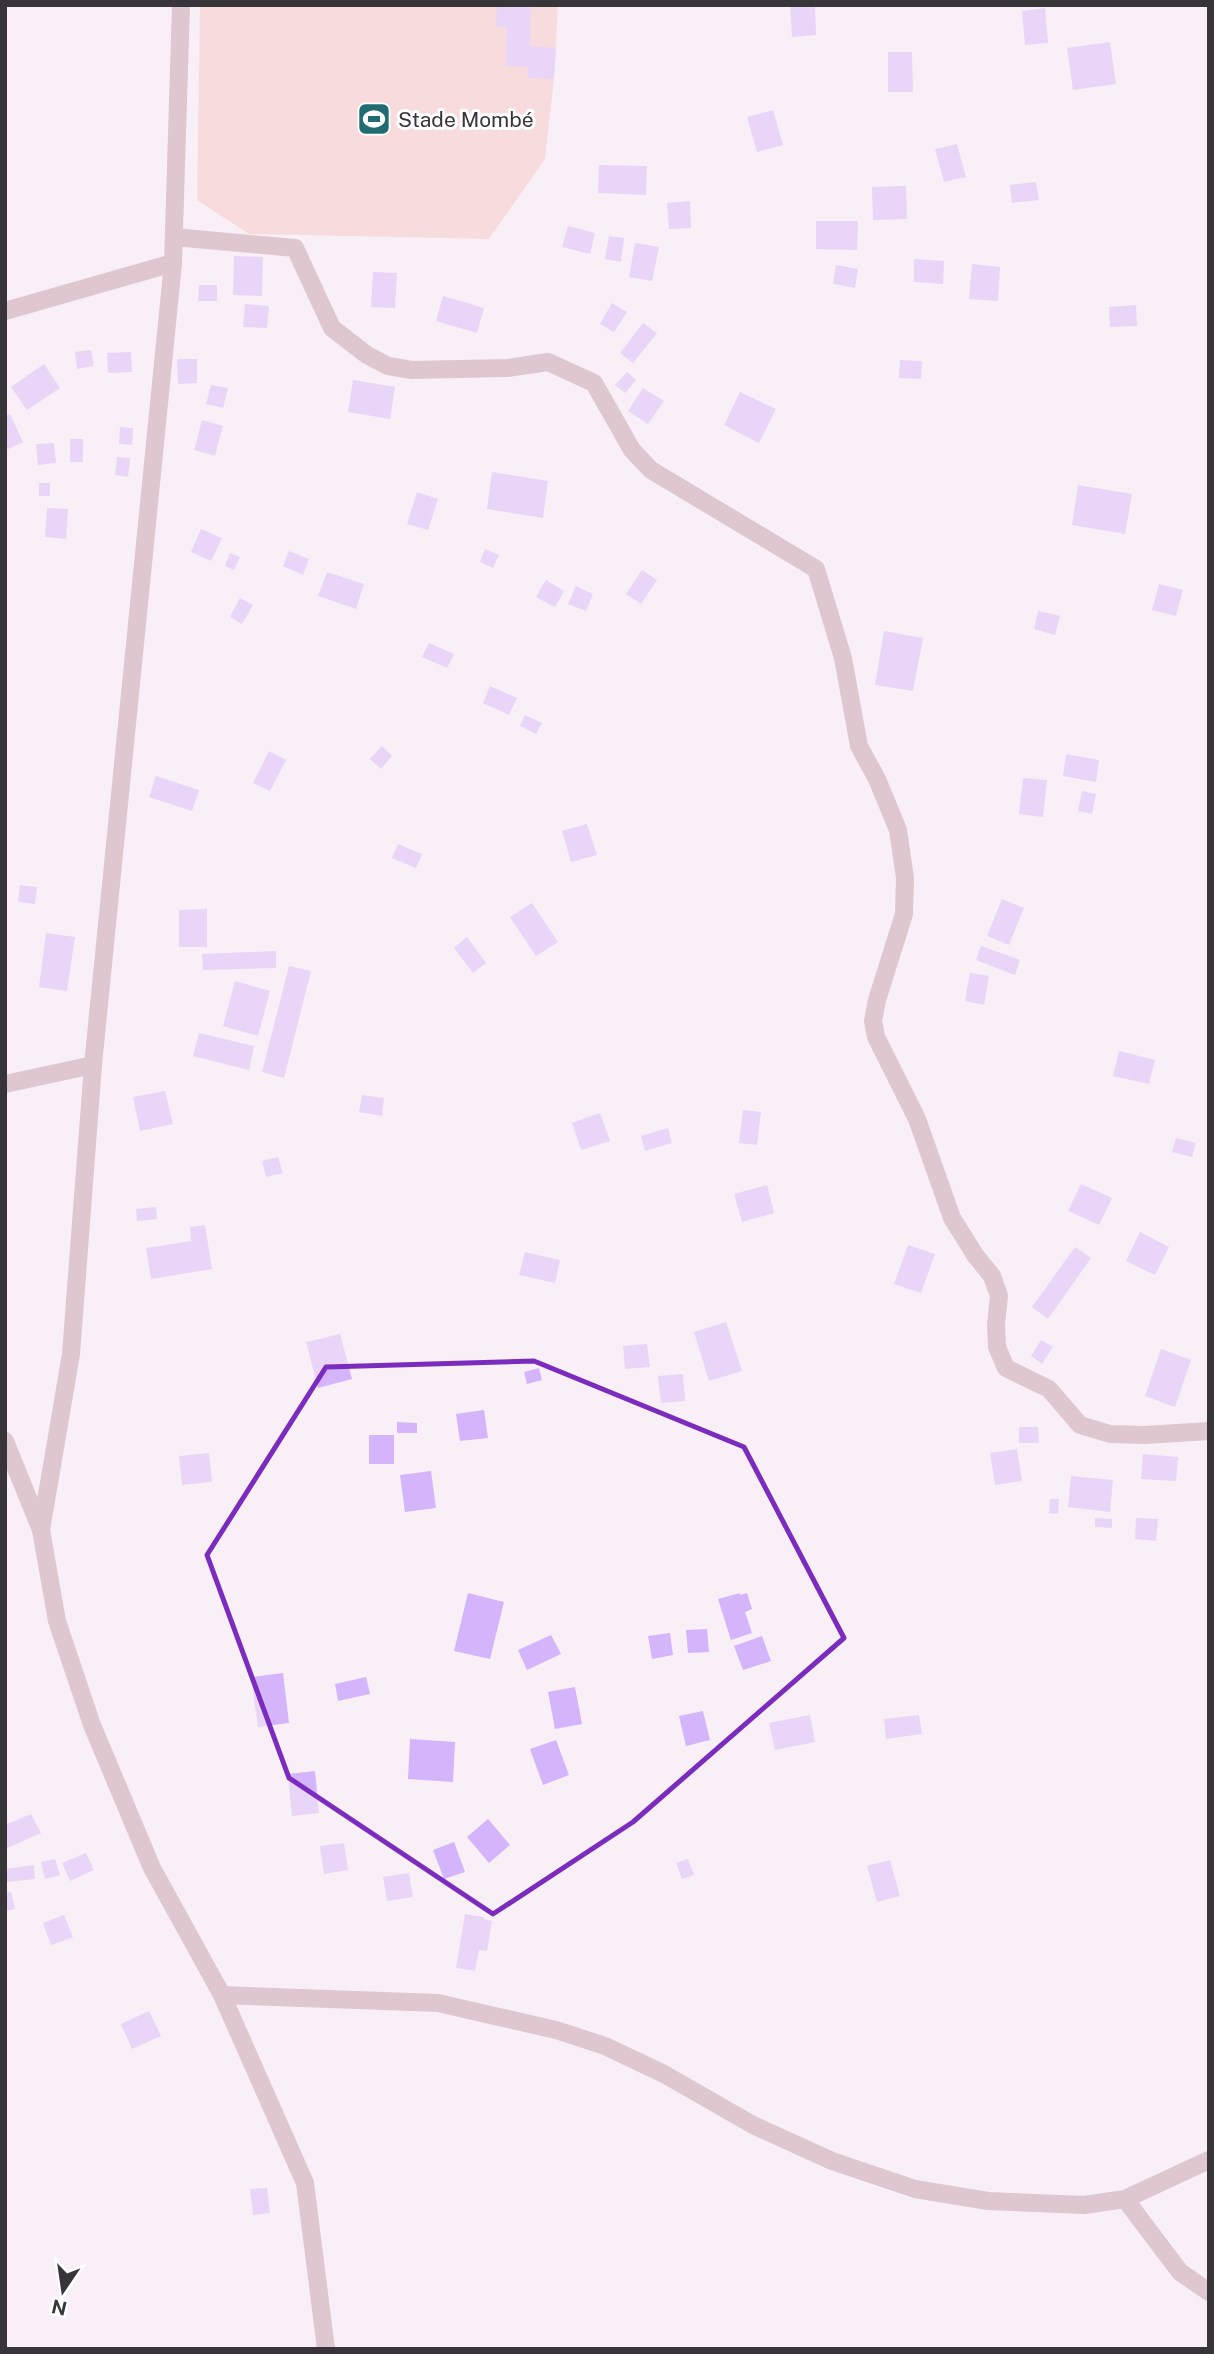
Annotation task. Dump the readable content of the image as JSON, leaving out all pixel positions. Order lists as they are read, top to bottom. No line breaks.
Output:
{"places":{"sports":["Stade Mombé"]},"north":"bottom"}
